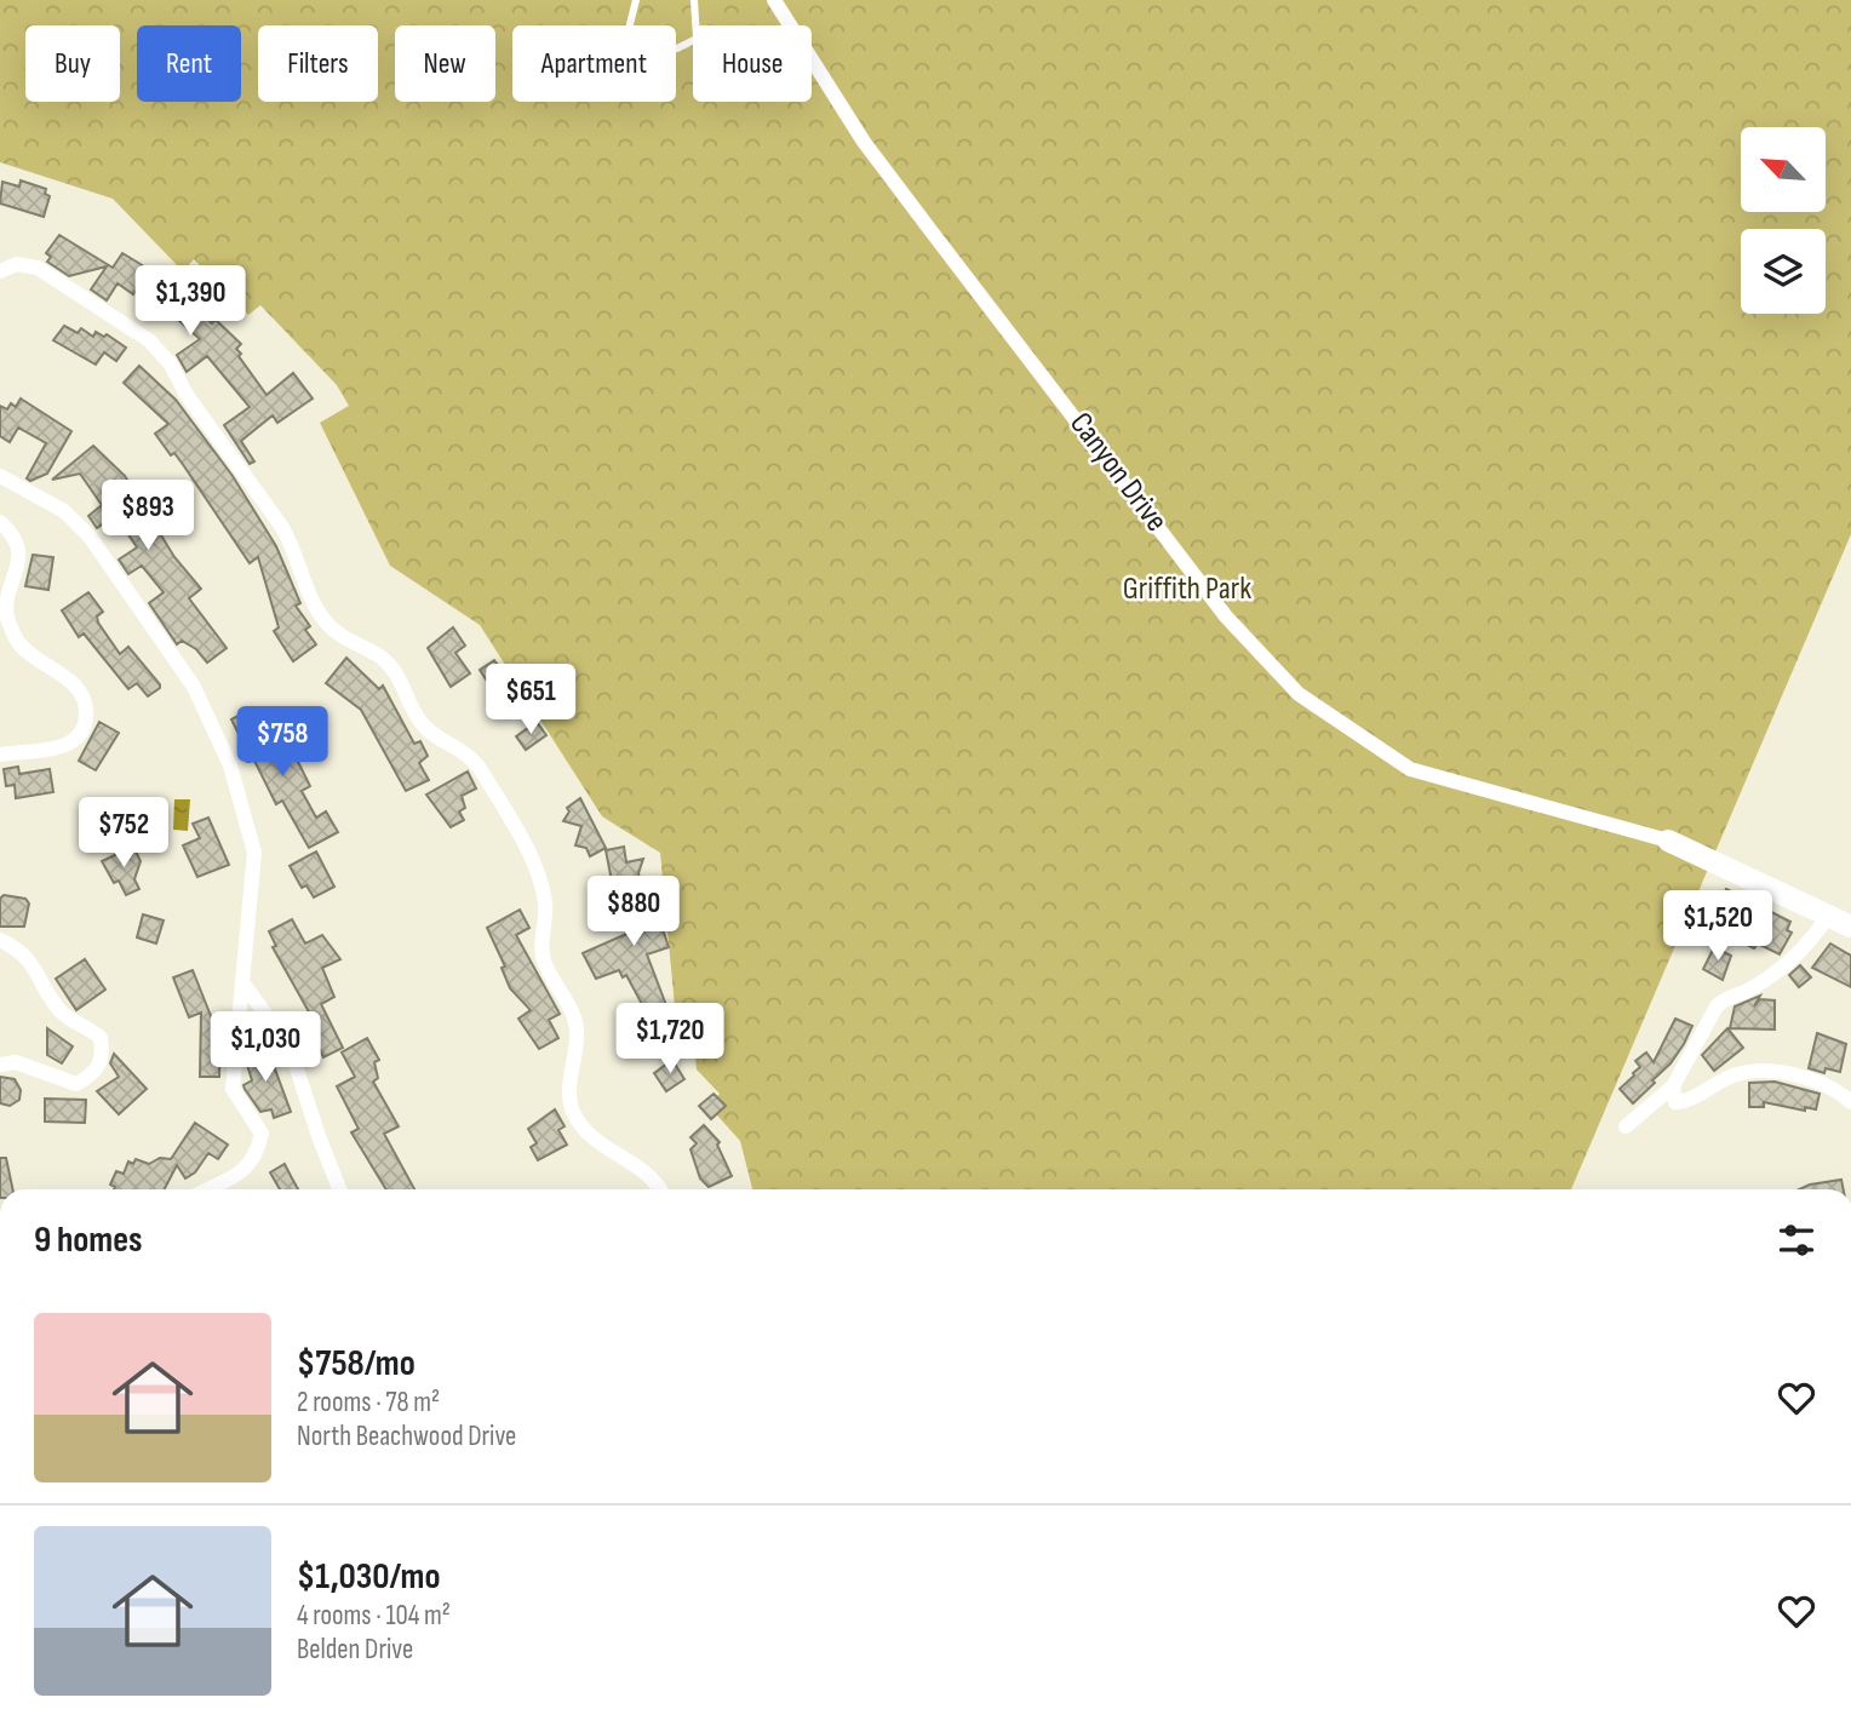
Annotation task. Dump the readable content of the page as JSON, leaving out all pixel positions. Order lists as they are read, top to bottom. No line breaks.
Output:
{"streets":{"street":["Canyon Drive"]},"parks":["Griffith Park"],"north":"top left","page":{"chip":["Buy","Rent","Filters","New","Apartment","House"],"price":["$1,390","$893","$651","$758","$752","$880","$1,520","$1,720","$1,030"],"heading":"9 homes","list":[{"name":"$758/mo","note":"2 rooms · 78 m² · North Beachwood Drive"},{"name":"$1,030/mo","note":"4 rooms · 104 m² · Belden Drive"}]}}
